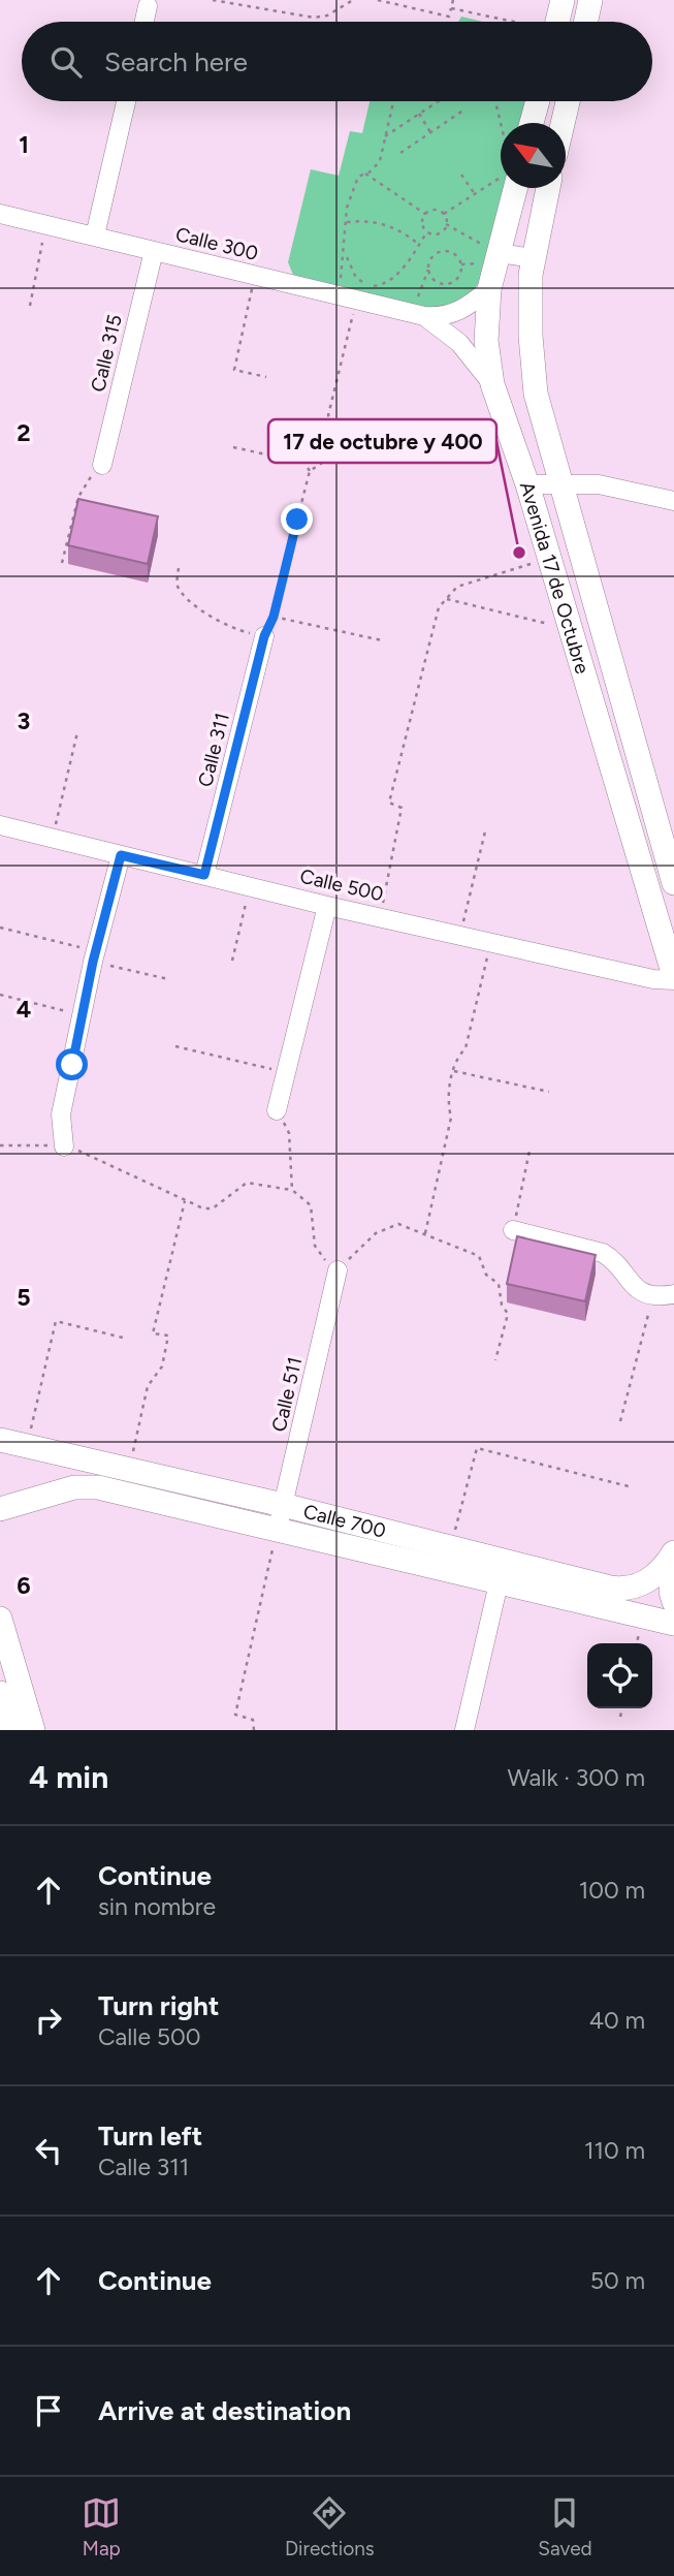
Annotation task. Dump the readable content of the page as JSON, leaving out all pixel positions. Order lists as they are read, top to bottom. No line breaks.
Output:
{"streets":{"main road":["Avenida 17 de Octubre","Calle 700"],"street":["Calle 300","Calle 315","Calle 311","Calle 500","Calle 511"]},"crossings":[["Calle 300","Calle 315"],["Avenida 17 de Octubre","Calle 500"],["Calle 311","Calle 500"],["Calle 511","Calle 700"]],"places":["17 de octubre y 400"],"north":"top left","page":{"search":"Search here","heading":["4 min","Walk · 300 m"],"list":[["Continue","sin nombre","100 m"],["Turn right","Calle 500","40 m"],["Turn left","Calle 311","110 m"],["Continue","50 m"],"Arrive at destination"],"nav":["Map","Directions","Saved"]},"grid":{"rows":["1","2","3","4","5","6"]}}
